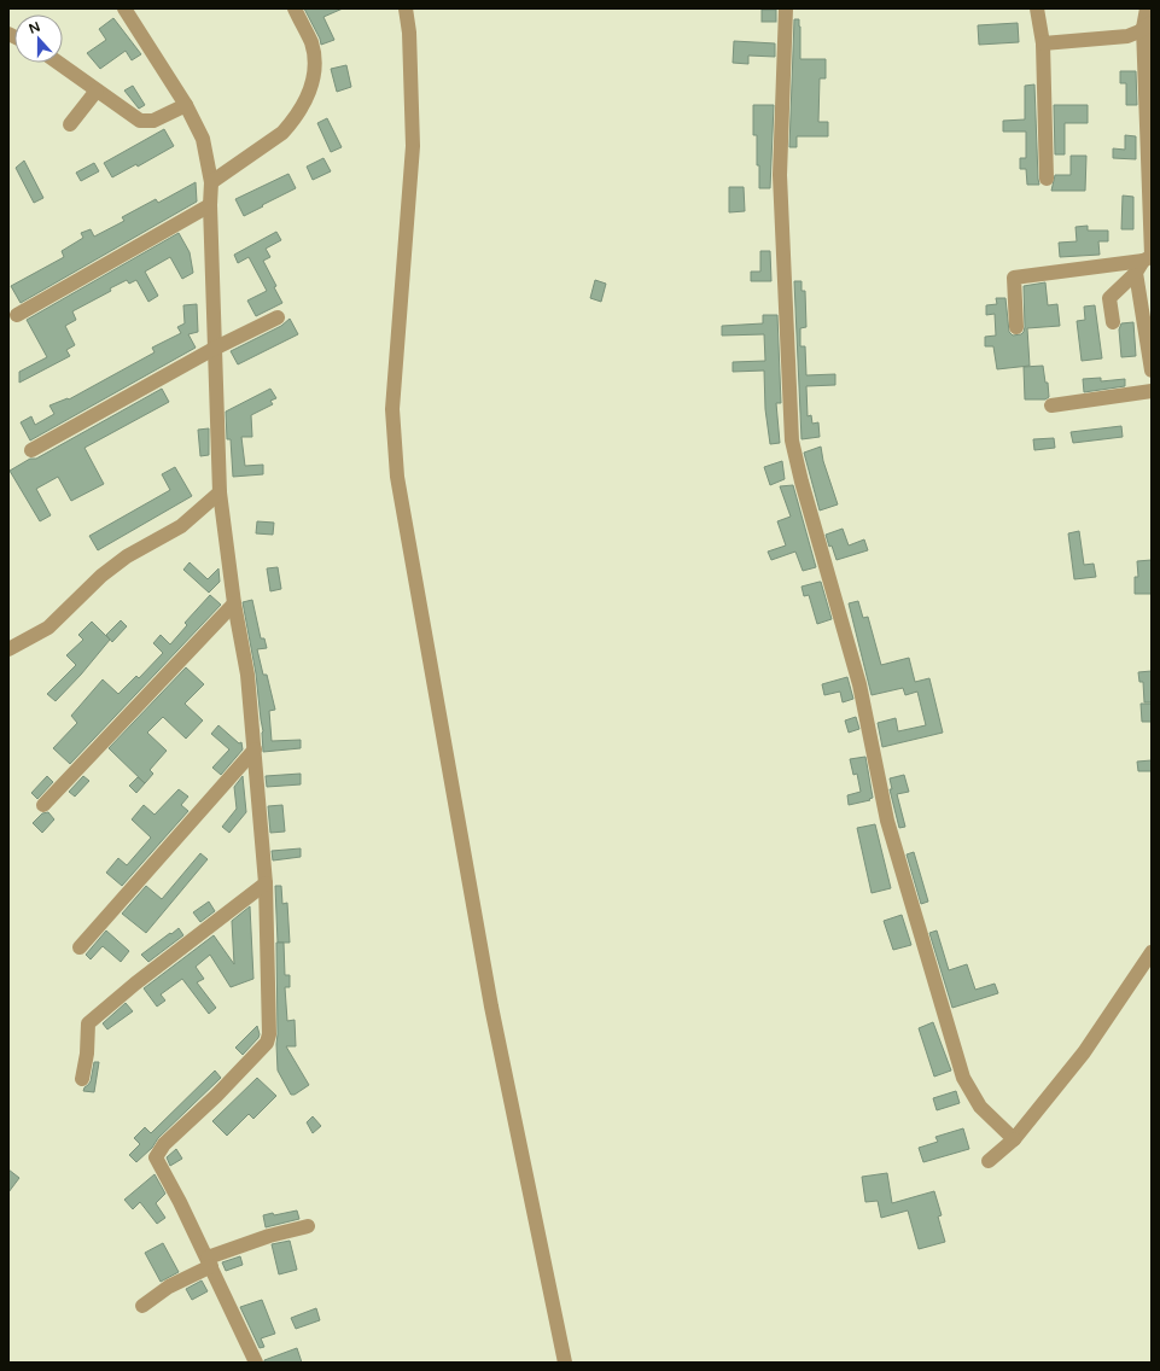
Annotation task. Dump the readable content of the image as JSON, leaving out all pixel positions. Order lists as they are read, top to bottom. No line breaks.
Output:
{"north":"top"}
